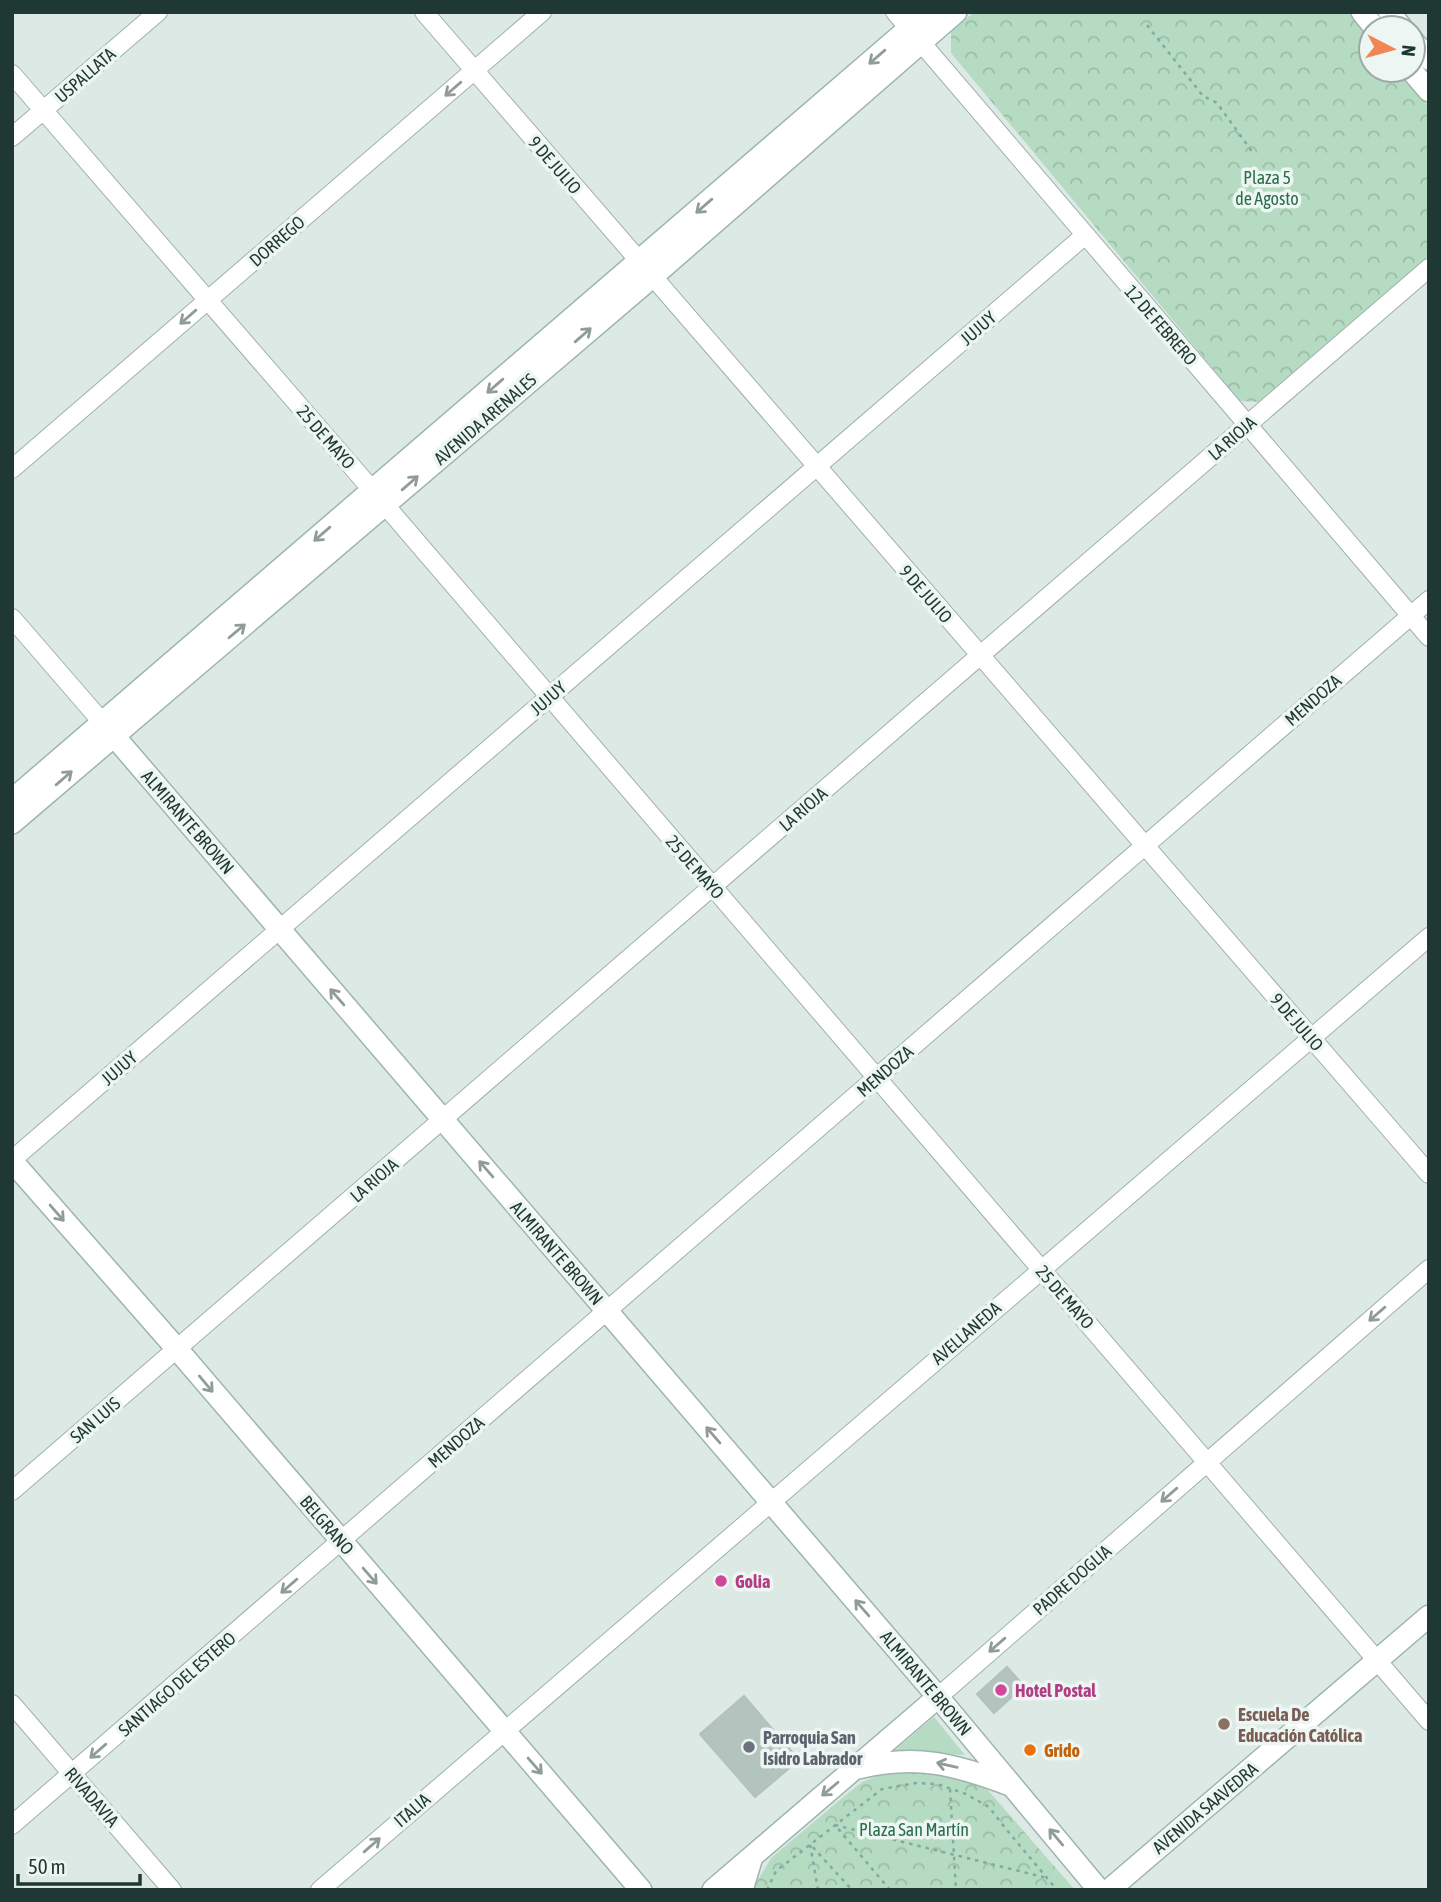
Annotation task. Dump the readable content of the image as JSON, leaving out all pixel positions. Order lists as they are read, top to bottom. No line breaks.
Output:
{"streets":{"street":["USPALLATA","9 DE JULIO","DORREGO","12 DE FEBRERO","JUJUY","AVENIDA ARENALES","25 DE MAYO","LA RIOJA","MENDOZA","ALMIRANTE BROWN","AVELLANEDA","SAN LUIS","BELGRANO","PADRE DOGLIA","SANTIAGO DEL ESTERO","RIVADAVIA","AVENIDA SAAVEDRA","ITALIA"]},"crossings":[["USPALLATA","25 DE MAYO"],["9 DE JULIO","DORREGO"],["9 DE JULIO","JUJUY"],["9 DE JULIO","AVENIDA ARENALES"],["9 DE JULIO","LA RIOJA"],["9 DE JULIO","MENDOZA"],["9 DE JULIO","AVELLANEDA"],["DORREGO","25 DE MAYO"],["12 DE FEBRERO","JUJUY"],["12 DE FEBRERO","AVENIDA ARENALES"],["12 DE FEBRERO","LA RIOJA"],["12 DE FEBRERO","MENDOZA"],["JUJUY","25 DE MAYO"],["JUJUY","ALMIRANTE BROWN"],["JUJUY","BELGRANO"],["AVENIDA ARENALES","25 DE MAYO"],["AVENIDA ARENALES","ALMIRANTE BROWN"],["25 DE MAYO","LA RIOJA"],["25 DE MAYO","MENDOZA"],["25 DE MAYO","AVELLANEDA"],["25 DE MAYO","PADRE DOGLIA"],["25 DE MAYO","AVENIDA SAAVEDRA"],["LA RIOJA","ALMIRANTE BROWN"],["LA RIOJA","SAN LUIS"],["LA RIOJA","BELGRANO"],["MENDOZA","ALMIRANTE BROWN"],["MENDOZA","BELGRANO"],["MENDOZA","SANTIAGO DEL ESTERO"],["ALMIRANTE BROWN","AVELLANEDA"],["ALMIRANTE BROWN","PADRE DOGLIA"],["AVELLANEDA","BELGRANO"],["AVELLANEDA","ITALIA"],["SAN LUIS","BELGRANO"],["BELGRANO","SANTIAGO DEL ESTERO"],["BELGRANO","ITALIA"],["SANTIAGO DEL ESTERO","RIVADAVIA"]],"one_way":["DORREGO","ALMIRANTE BROWN","BELGRANO","PADRE DOGLIA","SANTIAGO DEL ESTERO","ITALIA"],"parks":["Plaza 5 de Agosto","Plaza San Martín"],"places":["Golia","Hotel Postal","Escuela De Educación Católica","Parroquia San Isidro Labrador","Grido"],"scale_bar":"50 m","north":"right"}
